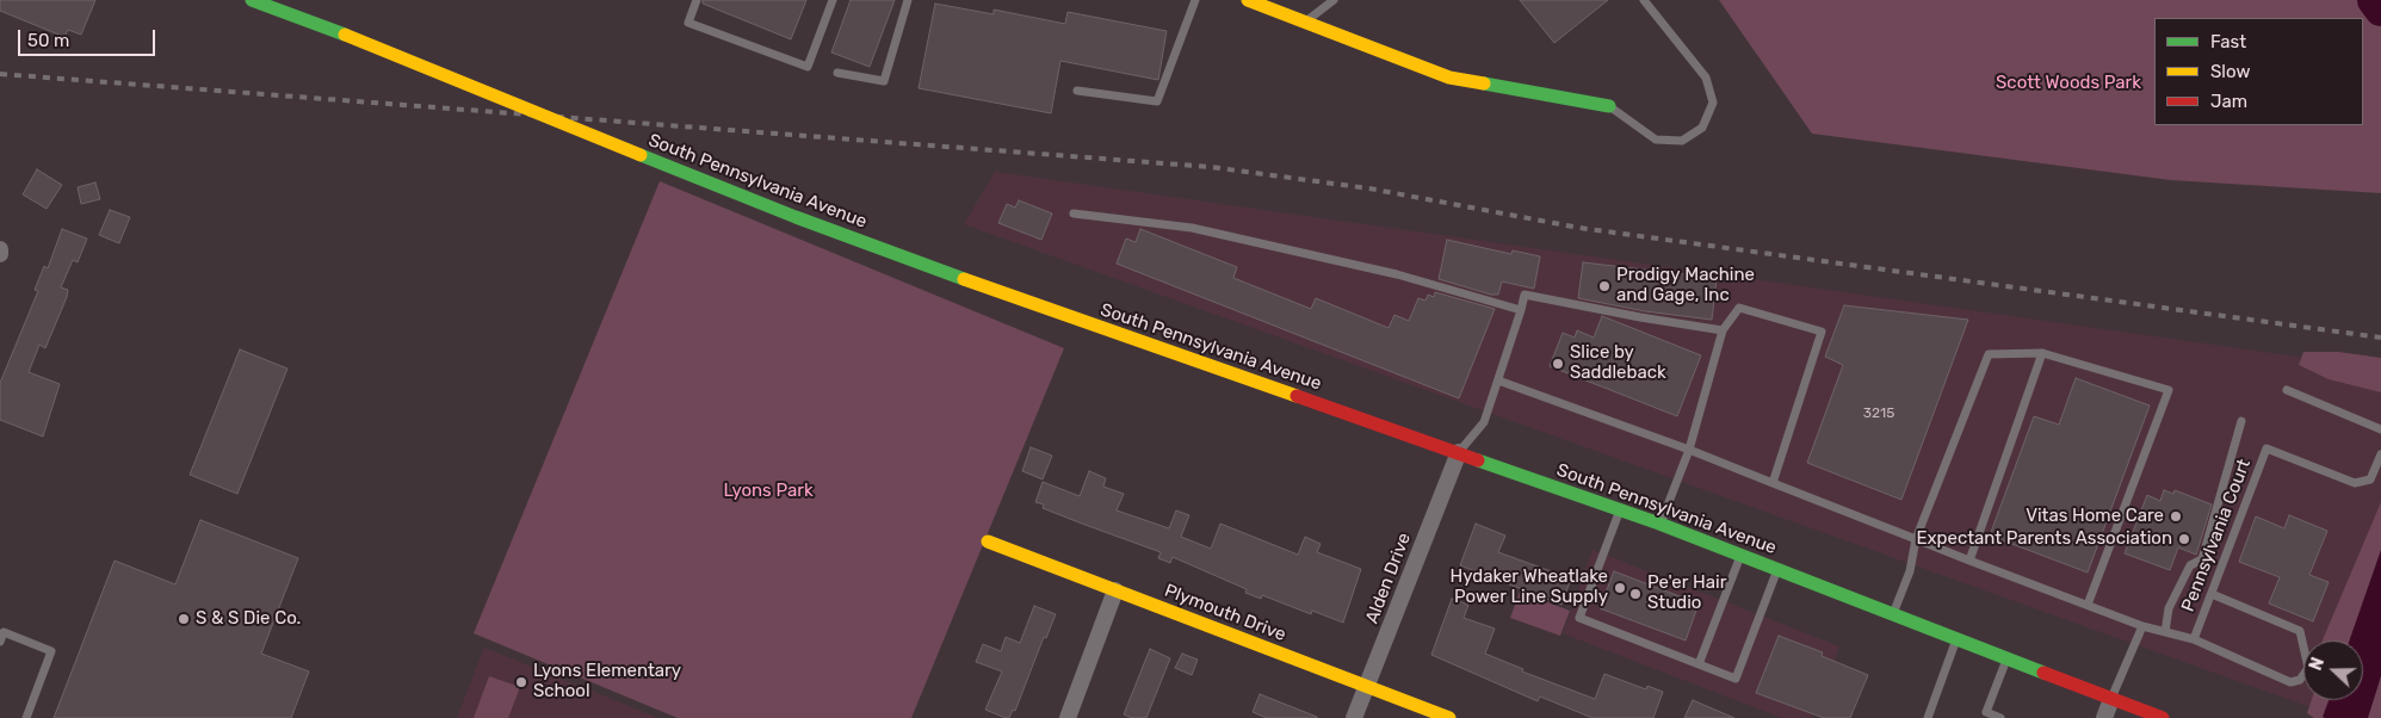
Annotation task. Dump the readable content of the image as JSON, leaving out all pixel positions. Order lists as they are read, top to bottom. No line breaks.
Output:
{"streets":{"main road":["South Pennsylvania Avenue","Plymouth Drive"],"street":["Alden Drive"],"lane":["Pennsylvania Court"]},"crossings":[["South Pennsylvania Avenue","Alden Drive"],["Alden Drive","Plymouth Drive"]],"parks":["Scott Woods Park","Lyons Park"],"places":["Prodigy Machine and Gage, Inc","Slice by Saddleback","Vitas Home Care","Expectant Parents Association","Hydaker Wheatlake Power Line Supply","Pe'er Hair Studio","S & S Die Co.","Lyons Elementary School"],"house_numbers":["3215"],"legend":["Fast","Slow","Jam"],"scale_bar":"50 m","north":"left"}
